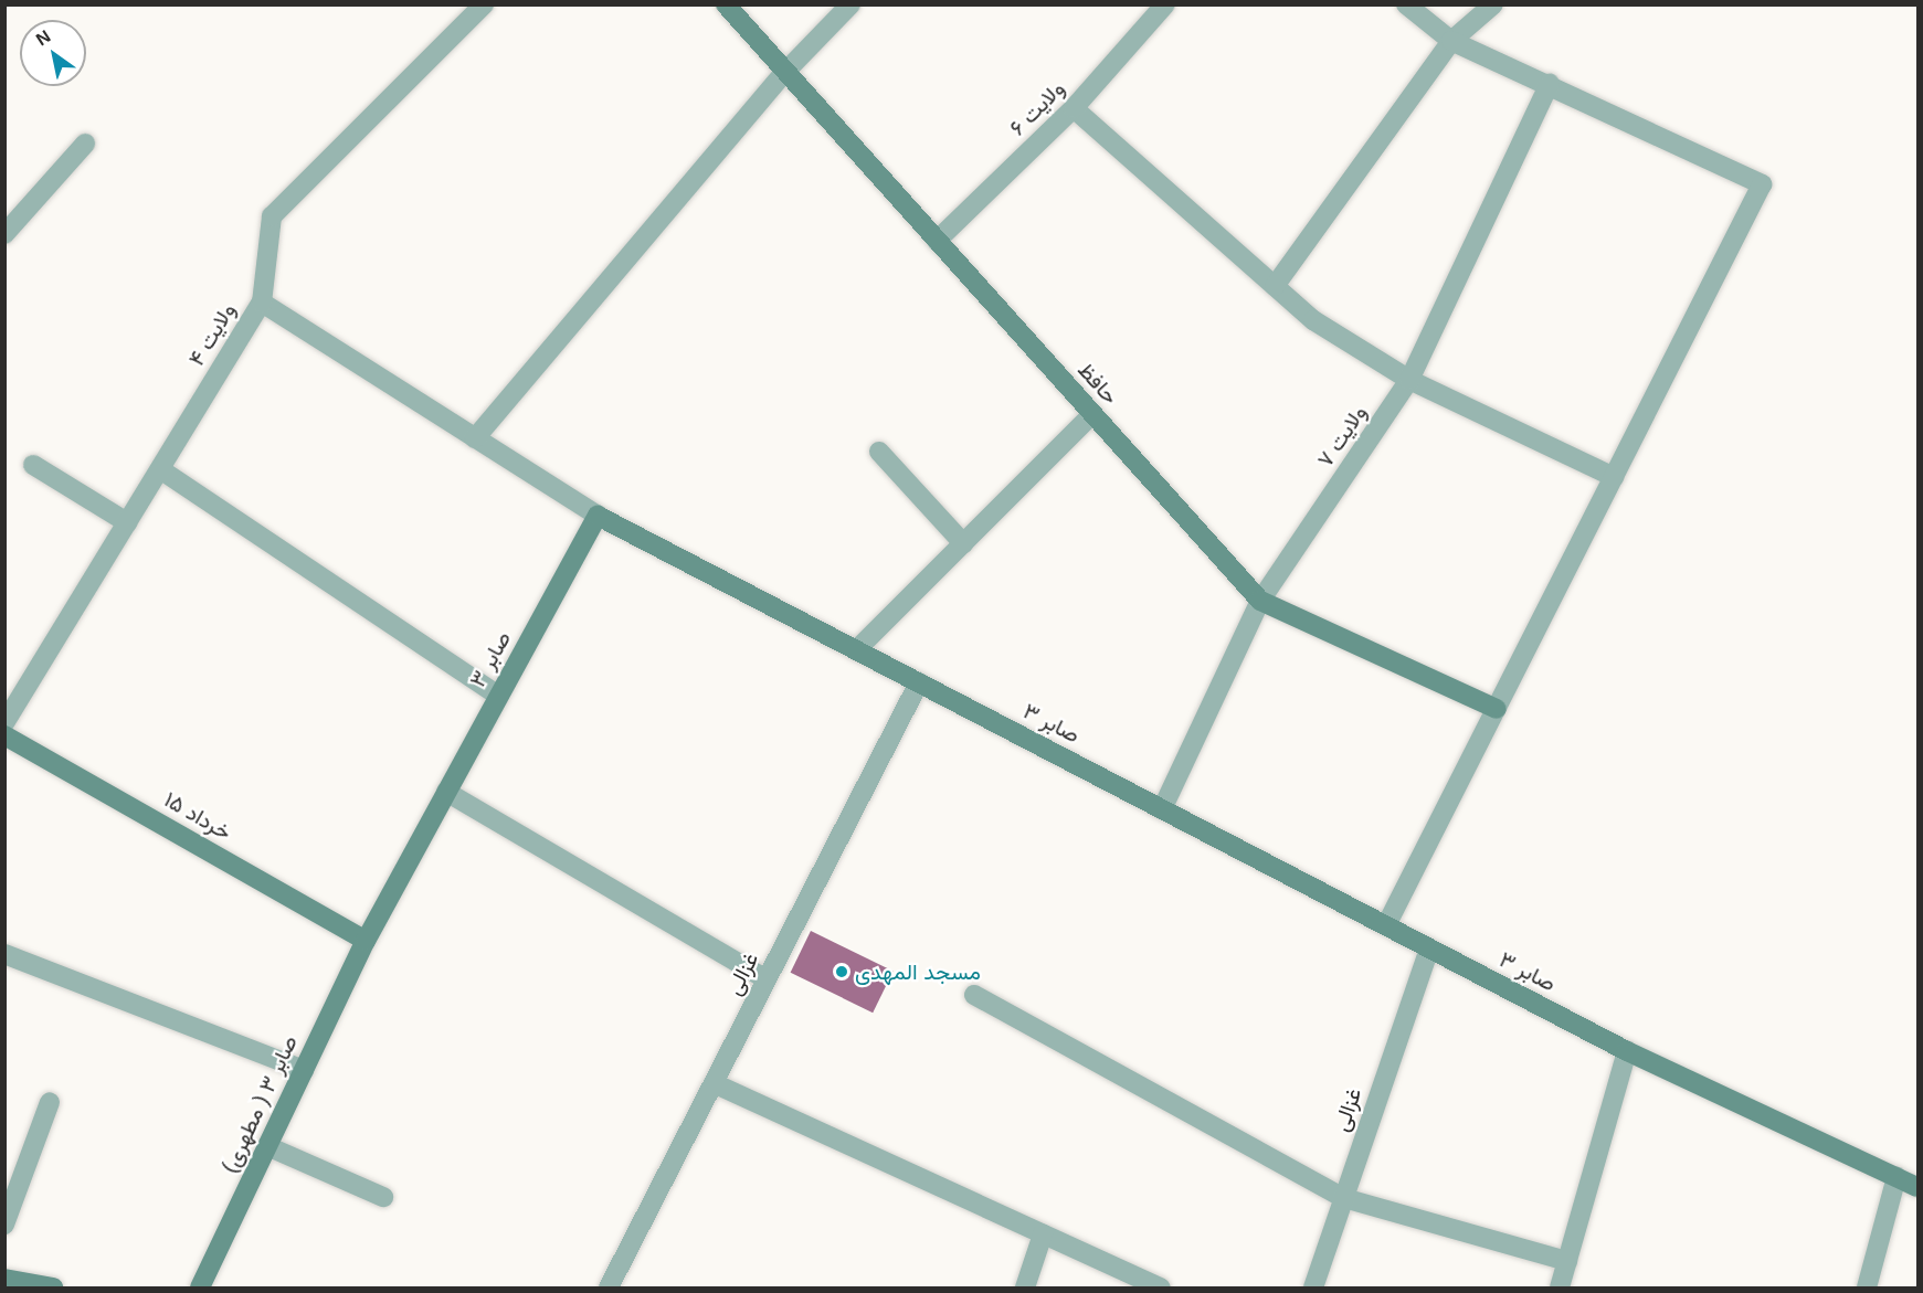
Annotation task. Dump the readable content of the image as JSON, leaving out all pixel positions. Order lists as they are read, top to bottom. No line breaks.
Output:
{"streets":{"street":["ولایت ۶","ولایت ۴","حافظ","ولایت ۷","صابر ۳","۱۵ خرداد","غزالی","صابر ۳ ( مطهری)"]},"crossings":[["ولایت ۶","حافظ"],["حافظ","ولایت ۷"],["ولایت ۷","صابر ۳"],["صابر ۳","۱۵ خرداد"],["صابر ۳","غزالی"],["صابر ۳","صابر ۳ ( مطهری)"],["۱۵ خرداد","صابر ۳ ( مطهری)"]],"places":["مسجد المهدی"],"north":"top left"}
